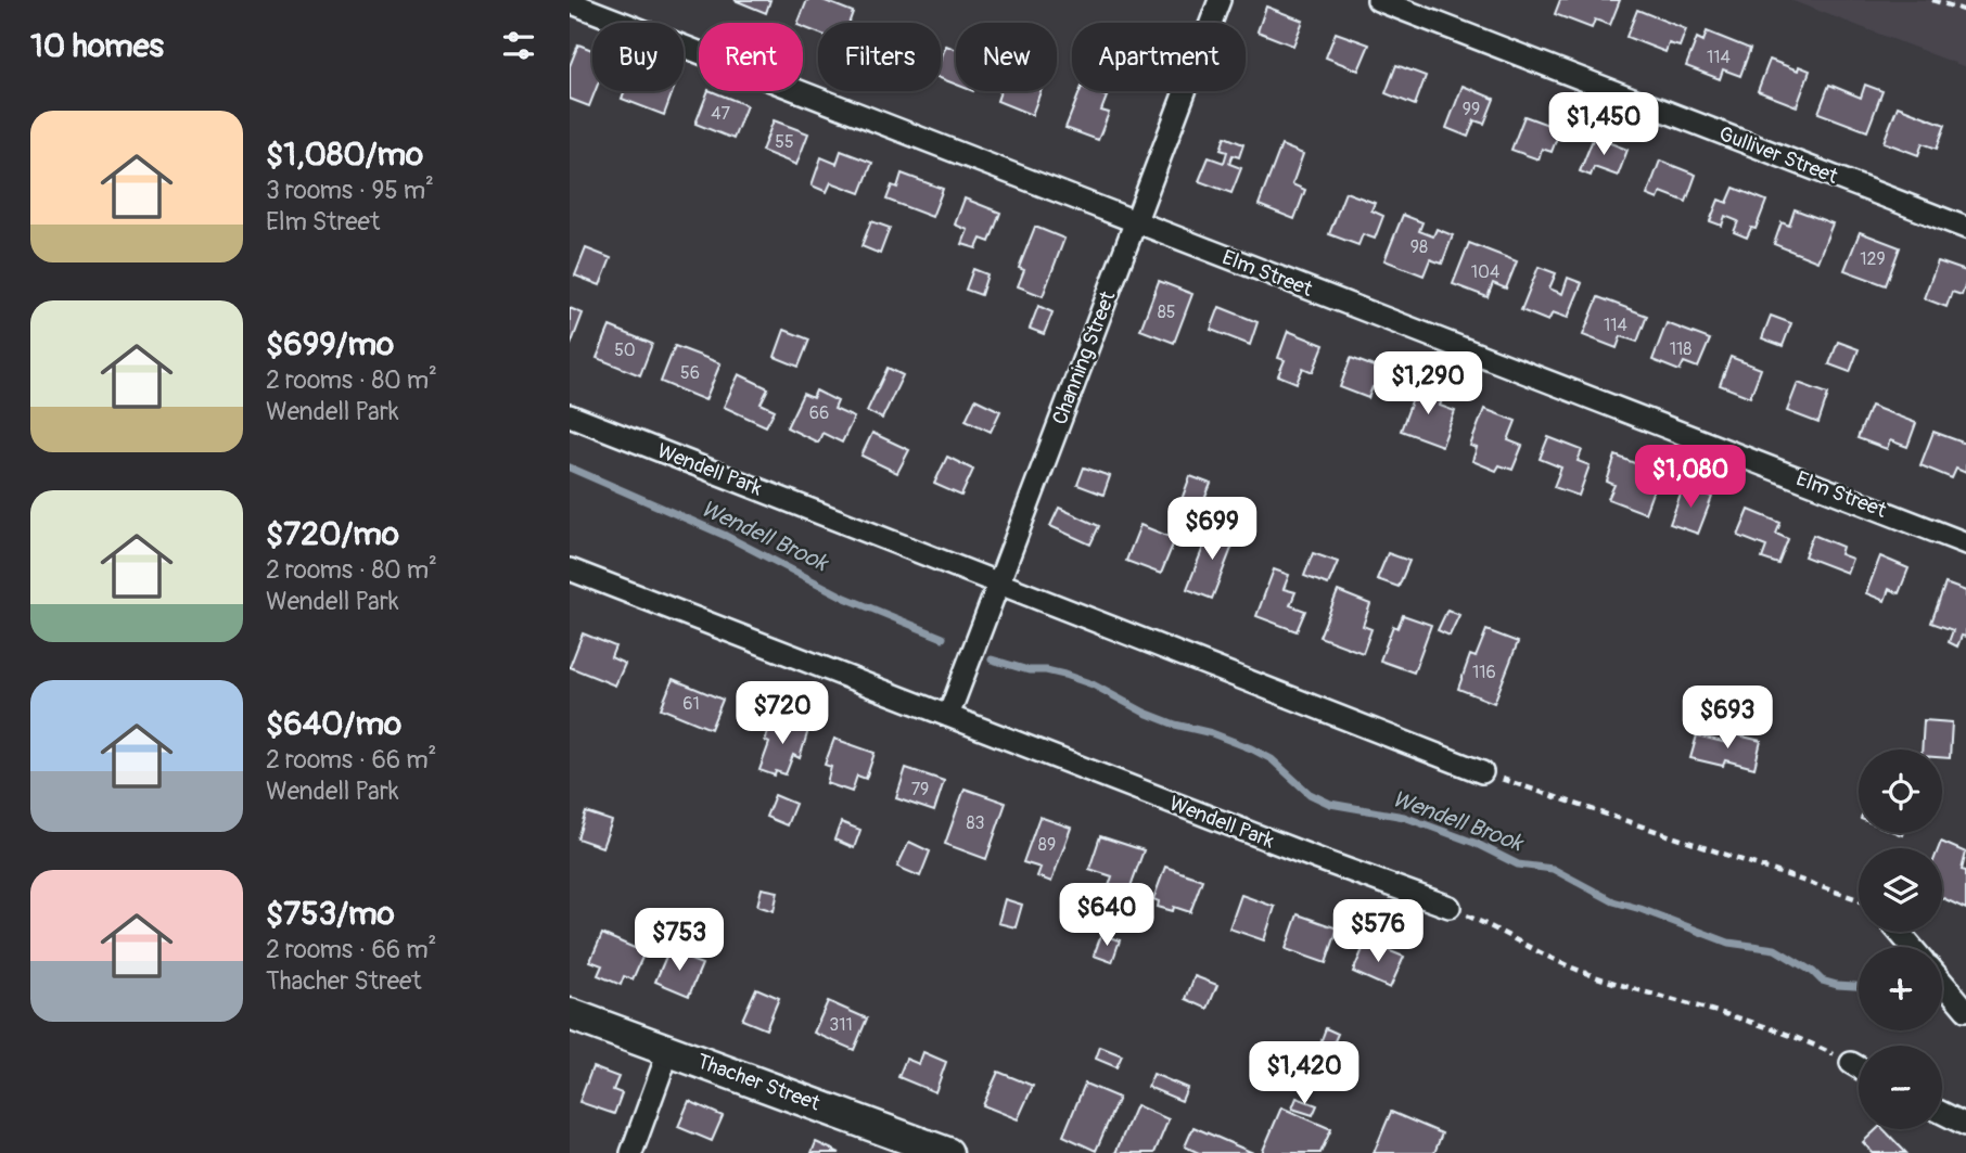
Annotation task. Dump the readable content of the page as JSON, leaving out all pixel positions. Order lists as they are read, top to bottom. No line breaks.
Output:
{"streets":{"street":["Gulliver Street","Elm Street","Channing Street","Wendell Park","Thacher Street"]},"crossings":[["Elm Street","Channing Street"],["Channing Street","Wendell Park"]],"water":["Wendell Brook"],"house_numbers":["114","99","47","55","98","129","104","85","114","118","50","56","66","116","61","79","83","89","311"],"page":{"heading":"10 homes","chip":["Buy","Rent","Filters","New","Apartment"],"list":[{"name":"$1,080/mo","note":"3 rooms · 95 m² · Elm Street"},{"name":"$699/mo","note":"2 rooms · 80 m² · Wendell Park"},{"name":"$720/mo","note":"2 rooms · 80 m² · Wendell Park"},{"name":"$640/mo","note":"2 rooms · 66 m² · Wendell Park"},{"name":"$753/mo","note":"2 rooms · 66 m² · Thacher Street"}],"price":["$1,450","$1,290","$1,080","$699","$720","$693","$640","$576","$753","$1,420"],"map_buttons":["+","−"]}}
